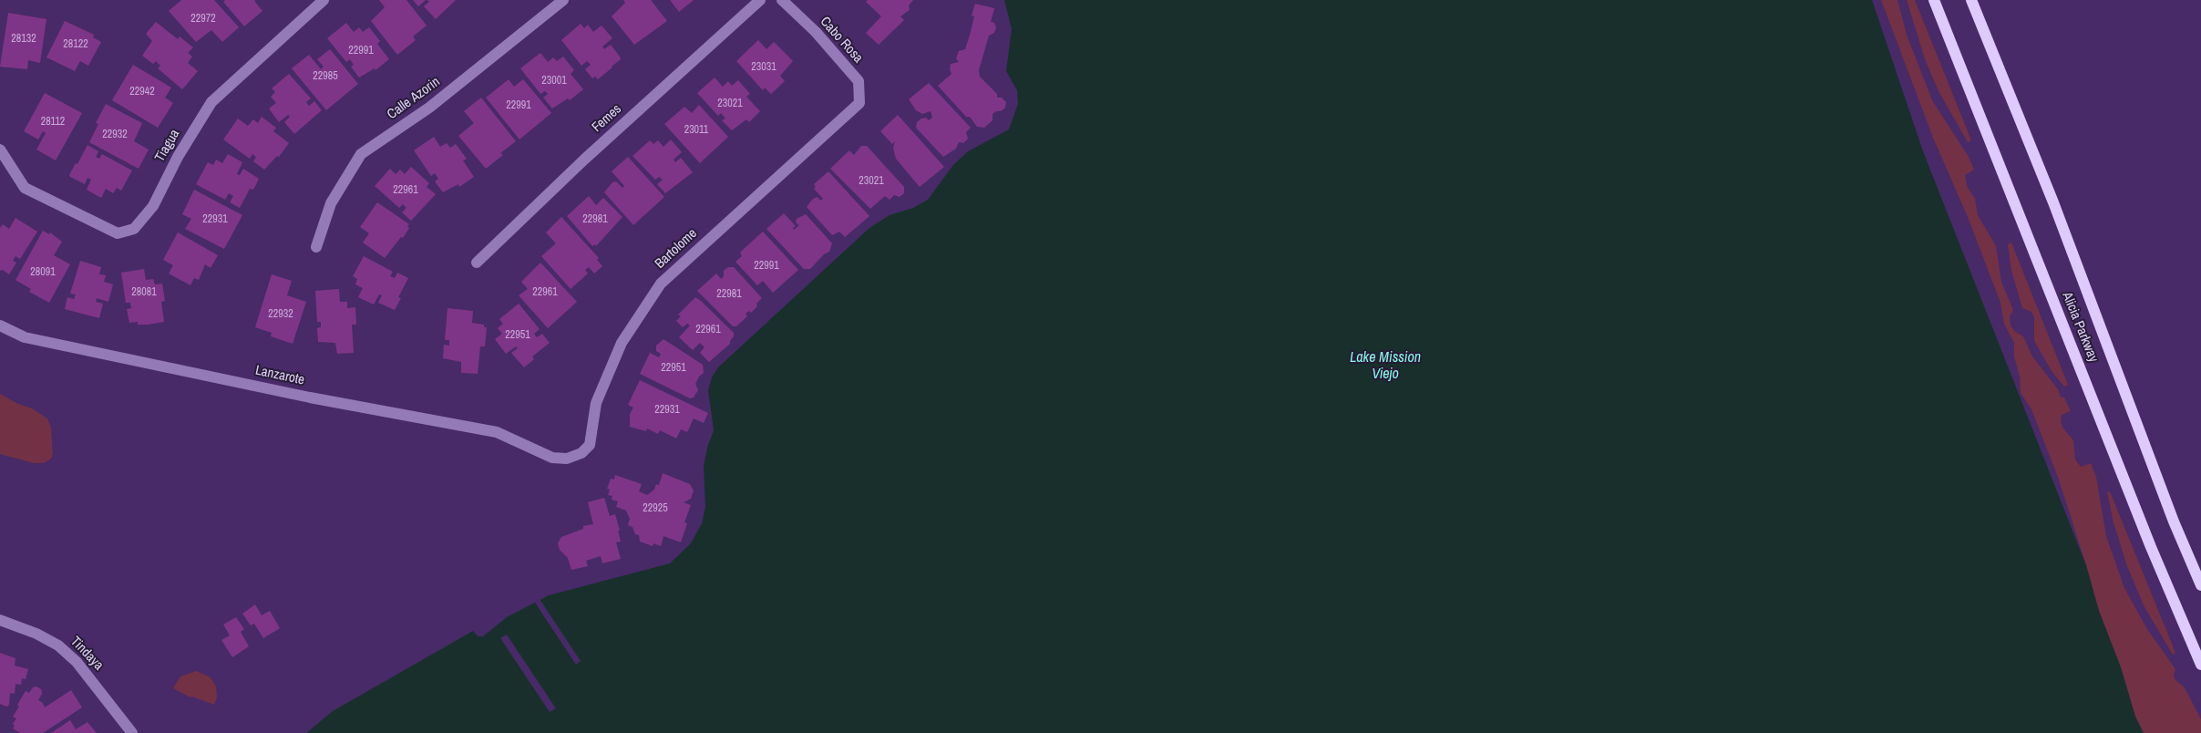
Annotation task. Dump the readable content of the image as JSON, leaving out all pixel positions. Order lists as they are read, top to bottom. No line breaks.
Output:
{"streets":{"main road":["Alicia Parkway"],"street":["Cabo Rosa","Calle Azorin","Femes","Tiagua","Bartolome","Lanzarote","Tindaya"]},"crossings":[["Cabo Rosa","Bartolome"],["Bartolome","Lanzarote"]],"water":["Lake Mission Viejo"],"house_numbers":["22972","28132","28122","22991","23031","22985","23001","22942","23021","22991","28112","23011","22932","23021","22961","22931","22981","22991","28091","28081","22961","22981","22932","22961","22951","22951","22931","22925"]}
